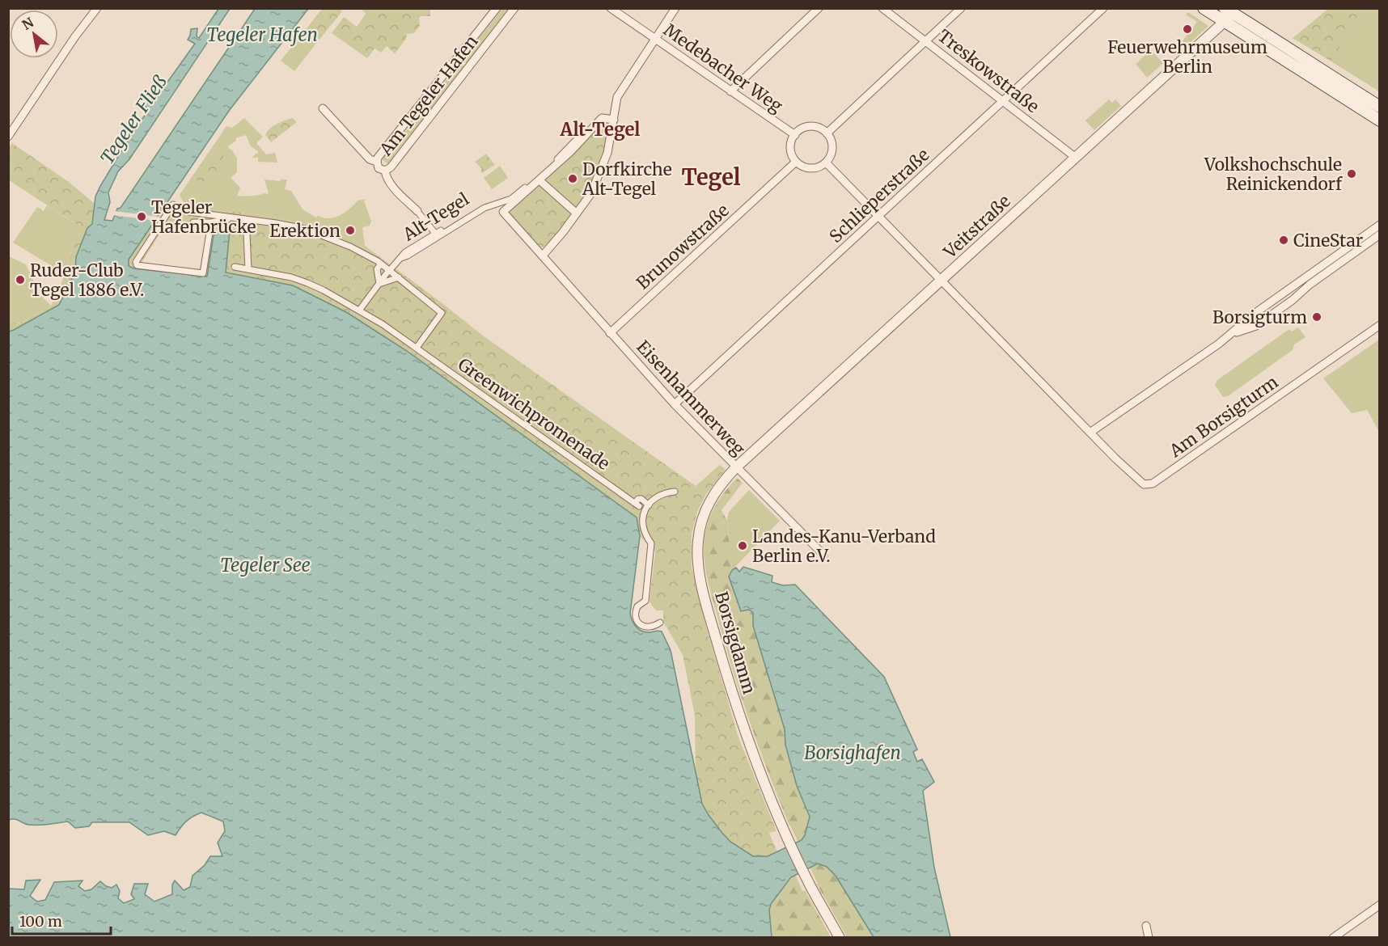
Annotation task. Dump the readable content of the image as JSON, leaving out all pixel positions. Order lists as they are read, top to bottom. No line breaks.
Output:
{"streets":{"street":["Medebacher Weg","Treskowstraße","Am Tegeler Hafen","Schlieperstraße","Alt-Tegel","Veitstraße","Brunowstraße","Eisenhammerweg","Greenwichpromenade","Am Borsigturm","Borsigdamm"]},"crossings":[["Medebacher Weg","Brunowstraße"],["Treskowstraße","Schlieperstraße"],["Treskowstraße","Veitstraße"],["Schlieperstraße","Eisenhammerweg"],["Alt-Tegel","Eisenhammerweg"],["Veitstraße","Eisenhammerweg"],["Veitstraße","Am Borsigturm"],["Veitstraße","Borsigdamm"],["Brunowstraße","Eisenhammerweg"],["Eisenhammerweg","Borsigdamm"]],"districts":["Alt-Tegel","Tegel"],"water":["Tegeler Hafen","Tegeler Fließ","Tegeler See","Borsighafen"],"places":["Feuerwehrmuseum Berlin","Volkshochschule Reinickendorf","Dorfkirche Alt-Tegel","Tegeler Hafenbrücke","Erektion","CineStar","Ruder-Club Tegel 1886 e.V.","Borsigturm","Landes-Kanu-Verband Berlin e.V."],"scale_bar":"100 m","north":"top left"}
